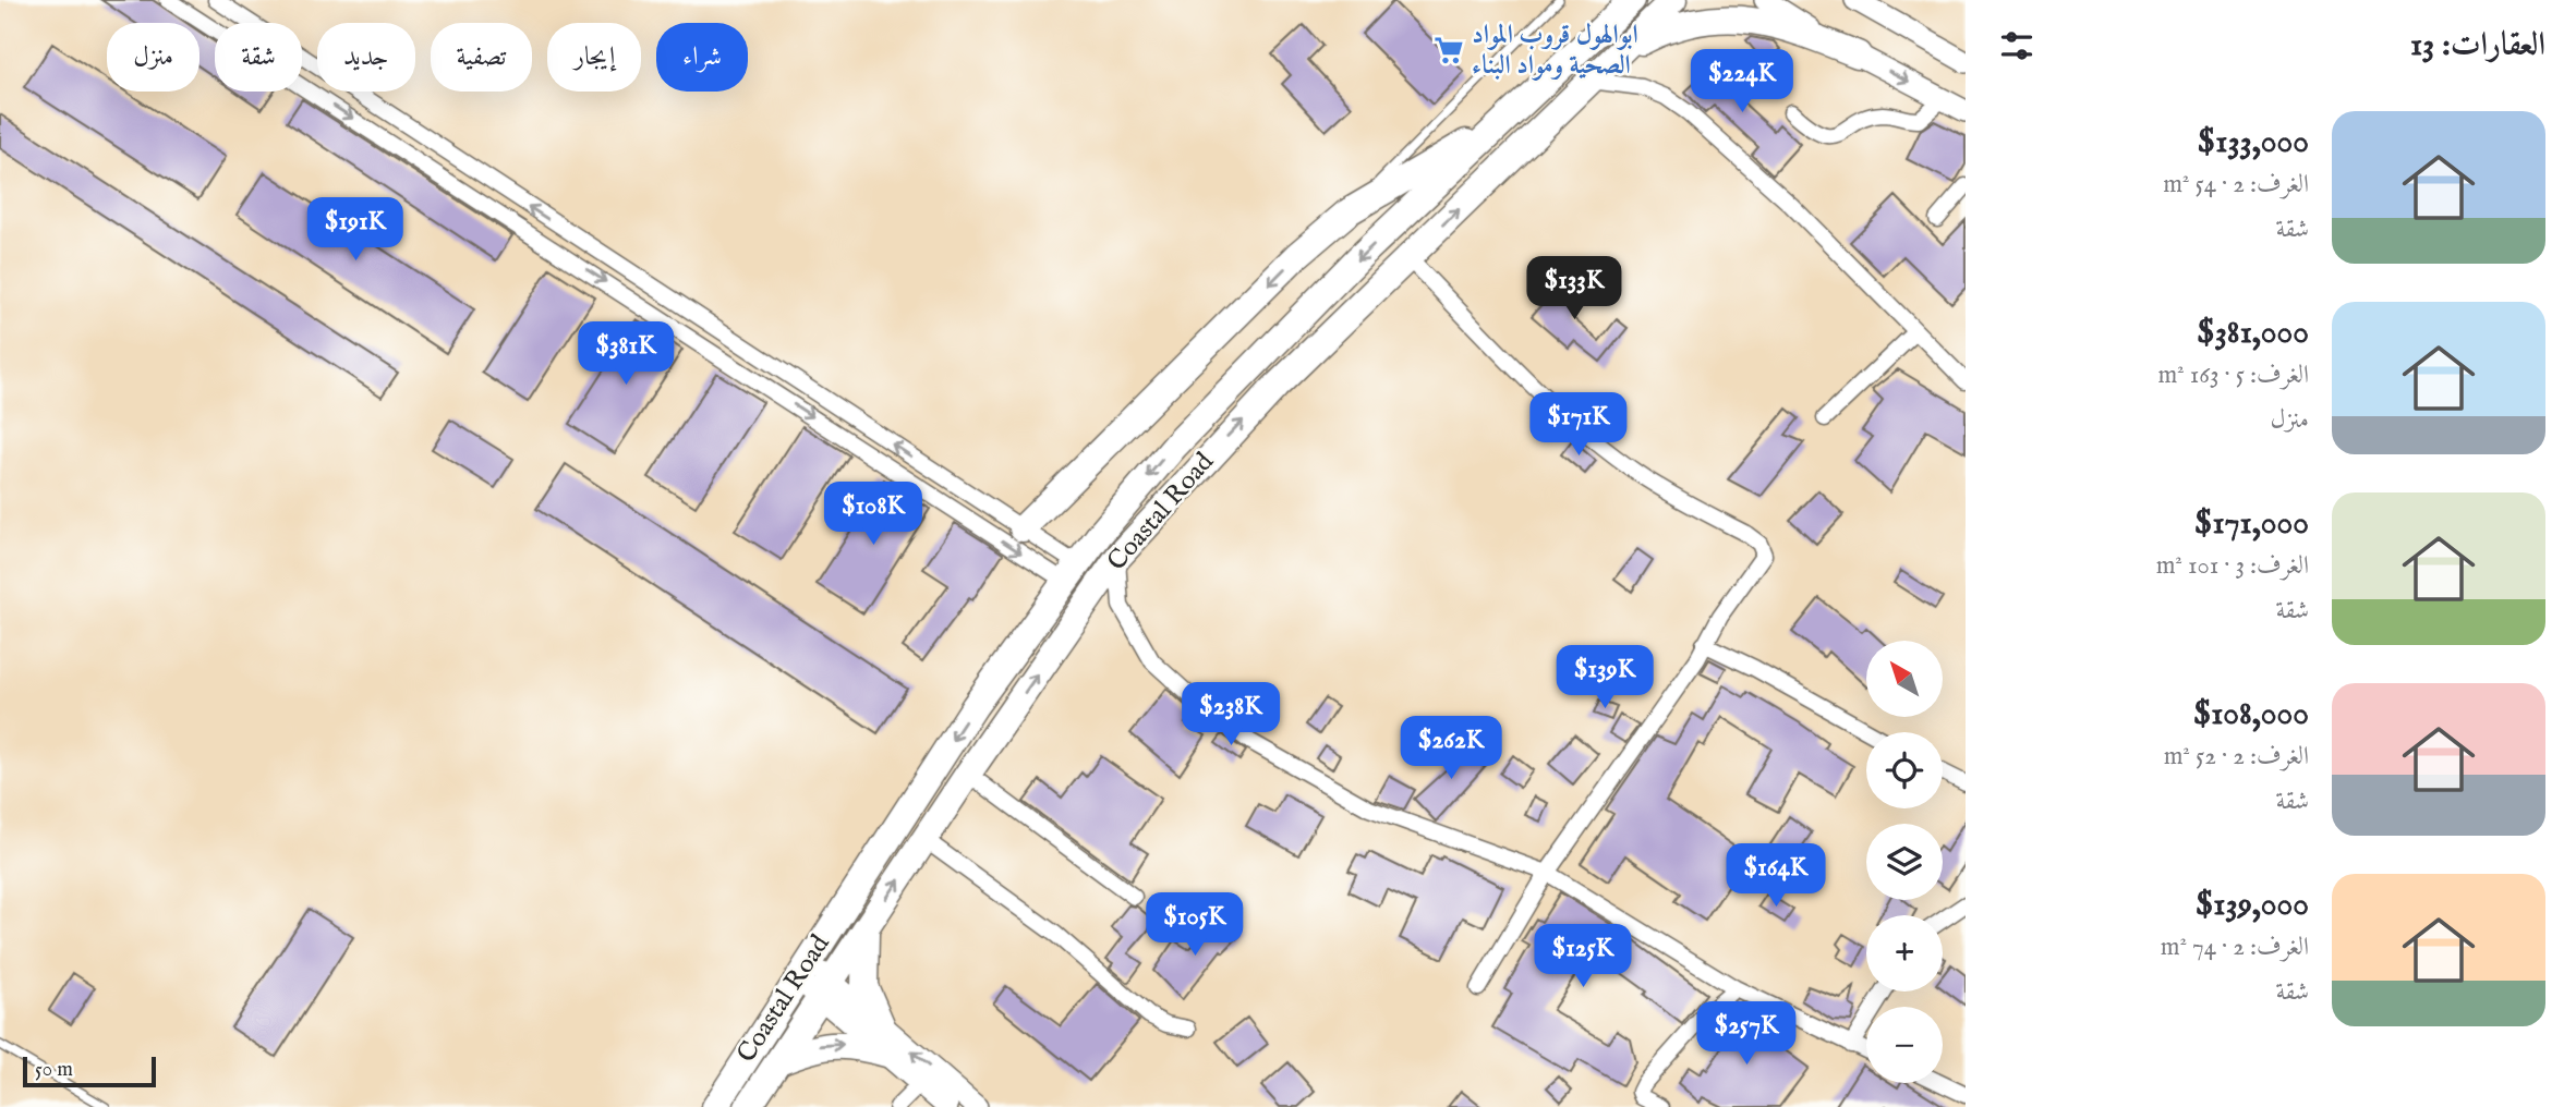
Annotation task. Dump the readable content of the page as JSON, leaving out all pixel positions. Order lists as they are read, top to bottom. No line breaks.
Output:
{"streets":{"highway":["Coastal Road"]},"places":{"supermarket":["ابوالهول قروب المواد الصحية ومواد البناء"]},"scale_bar":"50 m","north":"top left","page":{"heading":"العقارات: 13","chip":["شراء","إيجار","تصفية","جديد","شقة","منزل"],"price":["$224K","$191K","$133K","$381K","$171K","$108K","$139K","$238K","$262K","$164K","$105K","$125K","$257K"],"list":[{"name":"$133,000","note":"الغرف: 2 · 54 m² · شقة"},{"name":"$381,000","note":"الغرف: 5 · 163 m² · منزل"},{"name":"$171,000","note":"الغرف: 3 · 101 m² · شقة"},{"name":"$108,000","note":"الغرف: 2 · 52 m² · شقة"},{"name":"$139,000","note":"الغرف: 2 · 74 m² · شقة"}],"map_buttons":["+","−"],"scale":"50 m"}}
